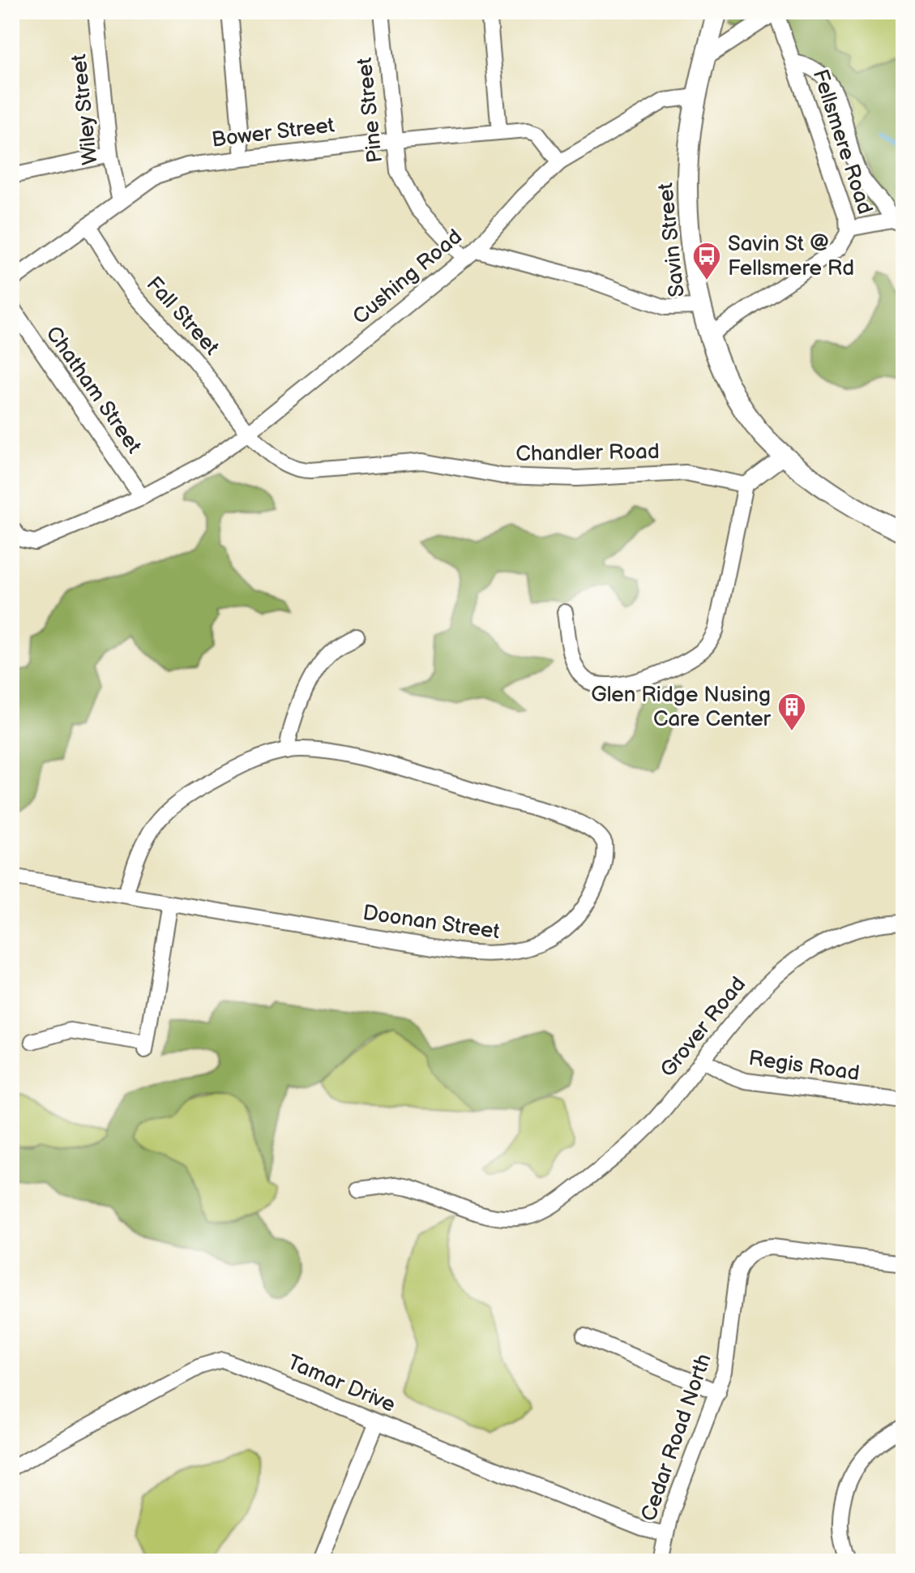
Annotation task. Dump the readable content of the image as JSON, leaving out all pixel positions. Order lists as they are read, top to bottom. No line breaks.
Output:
{"streets":{"street":["Wiley Street","Pine Street","Bower Street","Fellsmere Road","Savin Street","Cushing Road","Fall Street","Chatham Street","Chandler Road","Doonan Street","Grover Road","Regis Road","Tamar Drive","Cedar Road North"]},"crossings":[["Wiley Street","Bower Street"],["Pine Street","Bower Street"],["Pine Street","Cushing Road"],["Bower Street","Cushing Road"],["Bower Street","Fall Street"],["Fellsmere Road","Savin Street"],["Savin Street","Cushing Road"],["Cushing Road","Fall Street"],["Cushing Road","Chatham Street"],["Cushing Road","Chandler Road"],["Fall Street","Chandler Road"],["Grover Road","Regis Road"],["Tamar Drive","Cedar Road North"]],"places":{"bus stop":["Savin St @ Fellsmere Rd"],"building":["Glen Ridge Nusing Care Center"]}}
